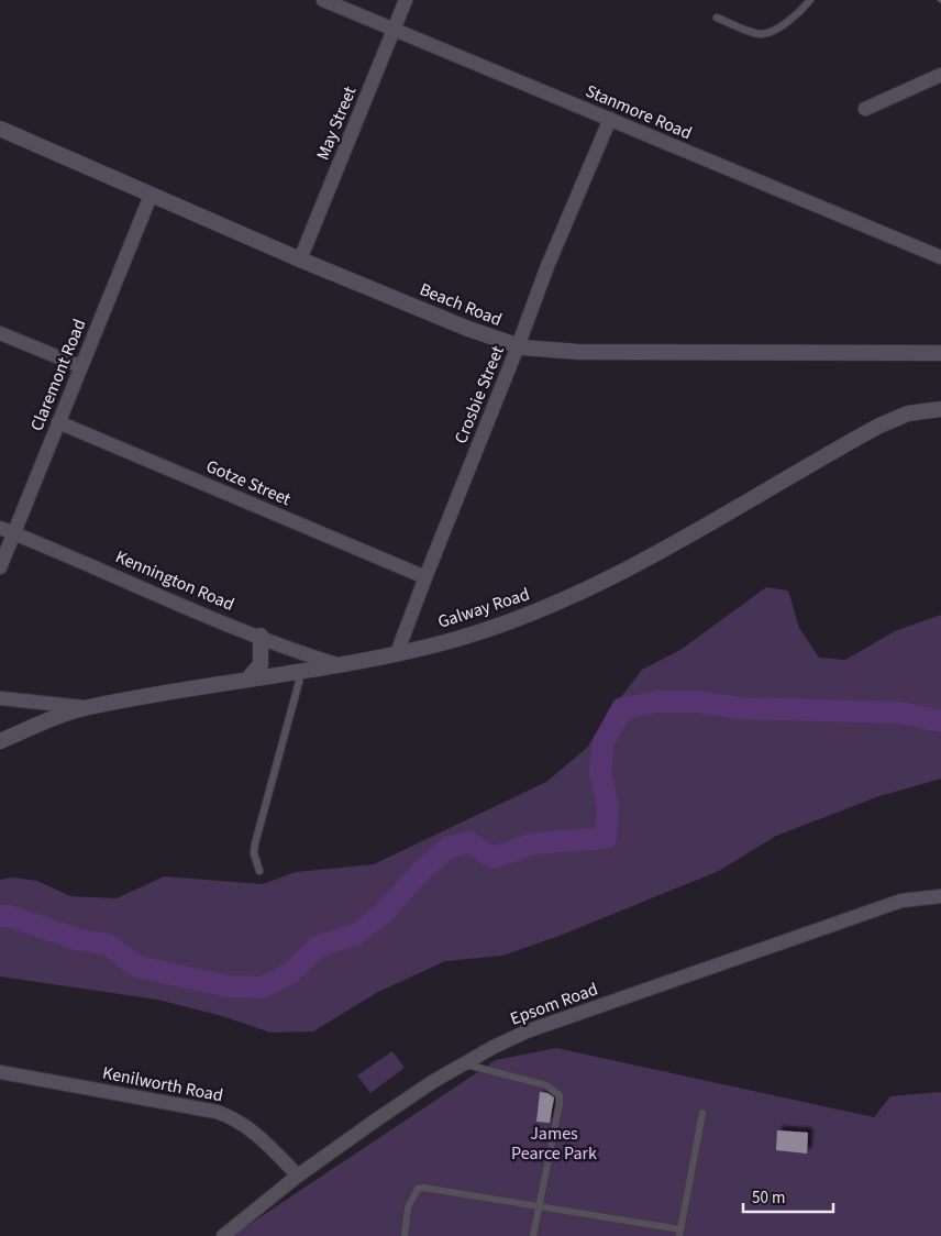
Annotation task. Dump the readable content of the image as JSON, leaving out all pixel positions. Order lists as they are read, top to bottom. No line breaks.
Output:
{"streets":{"street":["Stanmore Road","May Street","Beach Road","Claremont Road","Crosbie Street","Gotze Street","Kennington Road","Galway Road","Epsom Road","Kenilworth Road"]},"crossings":[["Stanmore Road","May Street"],["Stanmore Road","Crosbie Street"],["May Street","Beach Road"],["Beach Road","Claremont Road"],["Beach Road","Crosbie Street"],["Claremont Road","Gotze Street"],["Claremont Road","Kennington Road"],["Crosbie Street","Gotze Street"],["Crosbie Street","Galway Road"],["Kennington Road","Galway Road"],["Epsom Road","Kenilworth Road"]],"parks":["James Pearce Park"],"scale_bar":"50 m"}
